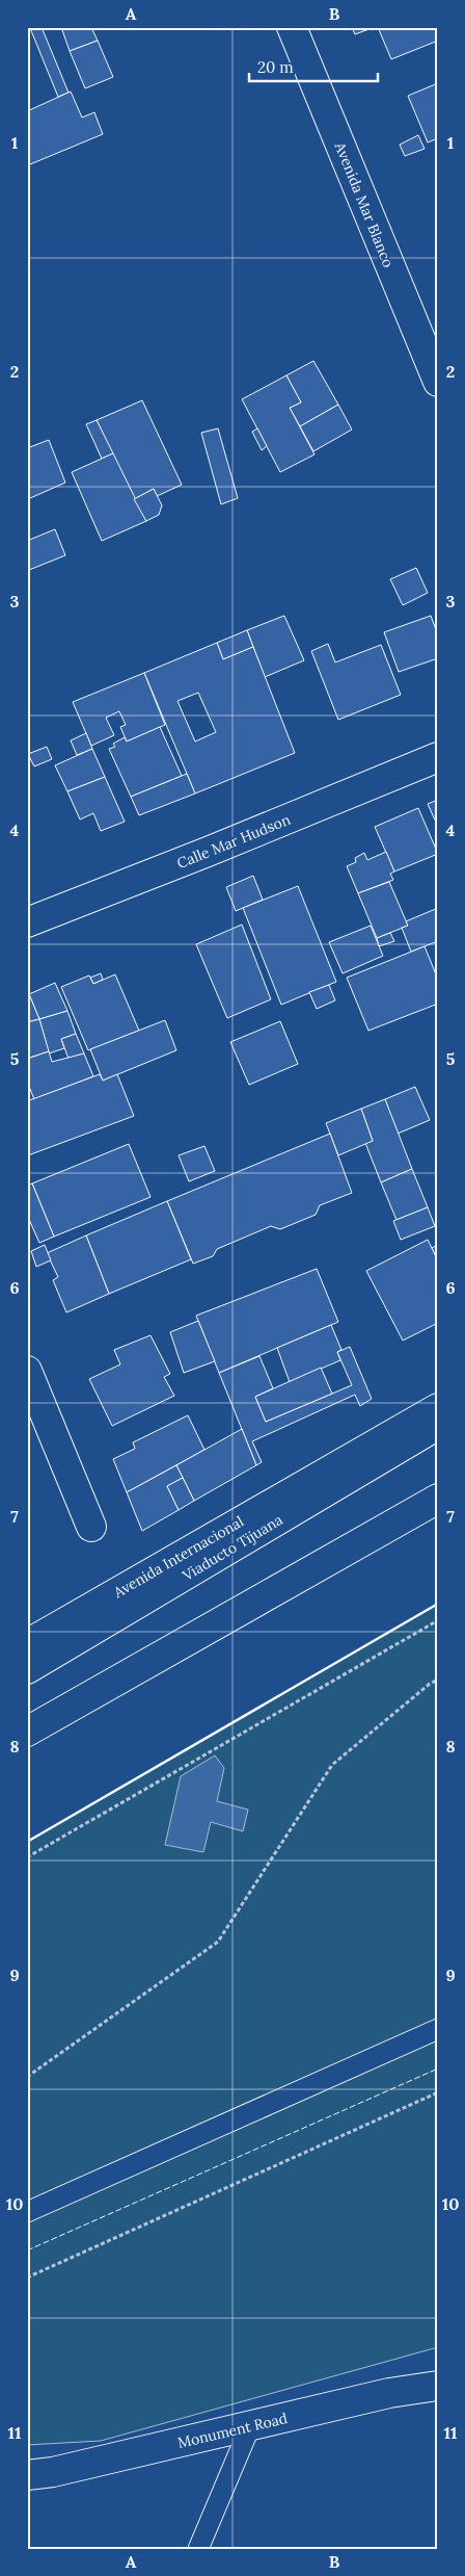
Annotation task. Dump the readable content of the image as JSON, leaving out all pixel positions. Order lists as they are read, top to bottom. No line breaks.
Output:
{"streets":{"main road":["Avenida Mar Blanco","Calle Mar Hudson","Viaducto Tijuana","Avenida Internacional","Monument Road"]},"scale_bar":"20 m","grid":{"columns":["A","B"],"rows":["1","2","3","4","5","6","7","8","9","10","11"]}}
